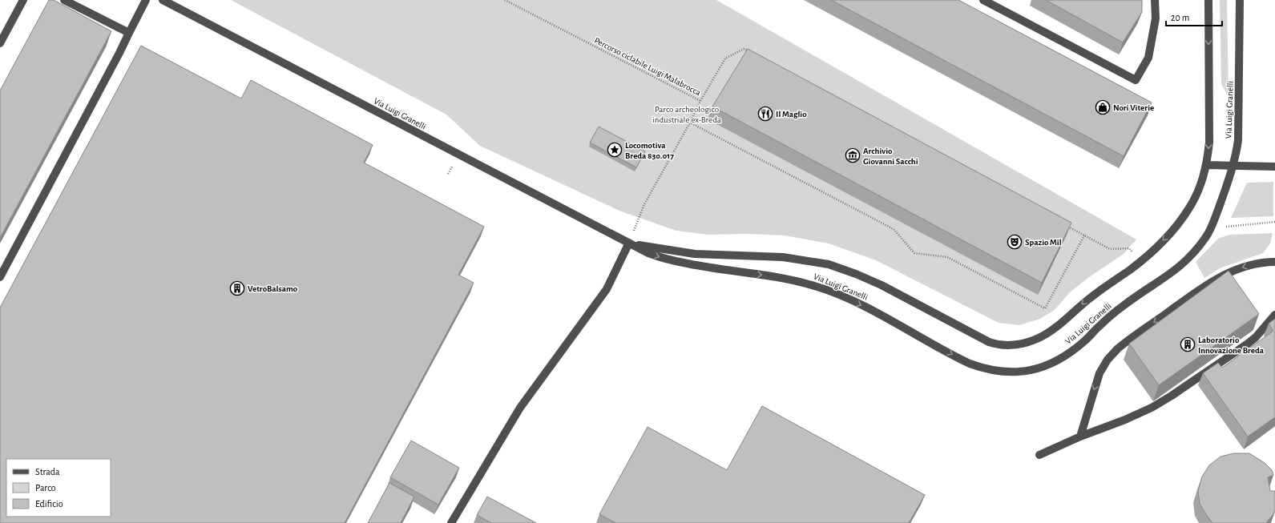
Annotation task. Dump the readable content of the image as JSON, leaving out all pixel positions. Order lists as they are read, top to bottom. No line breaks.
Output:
{"streets":{"street":["Via Luigi Granelli"],"path":["Percorso ciclabile Luigi Malabrocca"]},"parks":["Parco archeologico industriale ex-Breda"],"places":{"shop":["Nori Viterie"],"restaurant":["Il Maglio"],"place":["Locomotiva Breda 830.017"],"museum":["Archivio Giovanni Sacchi"],"theatre":["Spazio Mil"],"building":["VetroBalsamo","Laboratorio Innovazione Breda"]},"legend":["Strada","Parco","Edificio"],"scale_bar":"20 m"}
